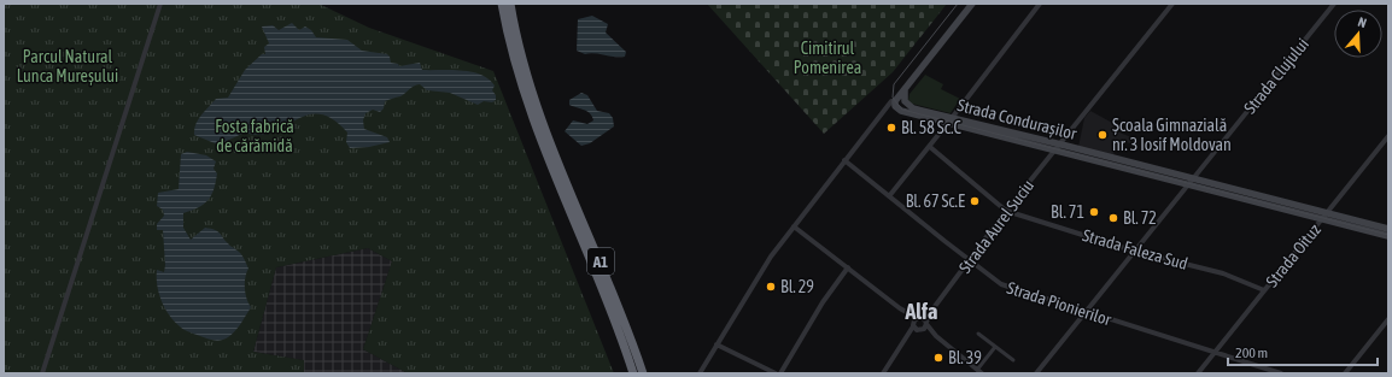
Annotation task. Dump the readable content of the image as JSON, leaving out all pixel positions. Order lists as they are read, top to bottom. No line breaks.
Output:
{"streets":{"highway":["A1"],"main road":["Strada Condurașilor"],"street":["Strada Clujului","Strada Aurel Suciu","Strada Faleza Sud","Strada Oituz","Strada Pionierilor"]},"crossings":[["Strada Clujului","Strada Condurașilor"],["Strada Clujului","Strada Faleza Sud"],["Strada Clujului","Strada Pionierilor"],["Strada Condurașilor","Strada Aurel Suciu"],["Strada Condurașilor","Strada Oituz"],["Strada Aurel Suciu","Strada Faleza Sud"],["Strada Aurel Suciu","Strada Pionierilor"],["Strada Faleza Sud","Strada Oituz"],["Strada Oituz","Strada Pionierilor"]],"districts":["Alfa"],"parks":["Cimitirul Pomenirea","Parcul Natural Lunca Mureșului","Fosta fabrică de cărămidă"],"places":["Bl. 58 Sc.C","Școala Gimnazială nr. 3 Iosif Moldovan","Bl. 67 Sc.E","Bl. 71","Bl. 72","Bl. 29","Bl. 39"],"scale_bar":"200 m","north":"top"}
